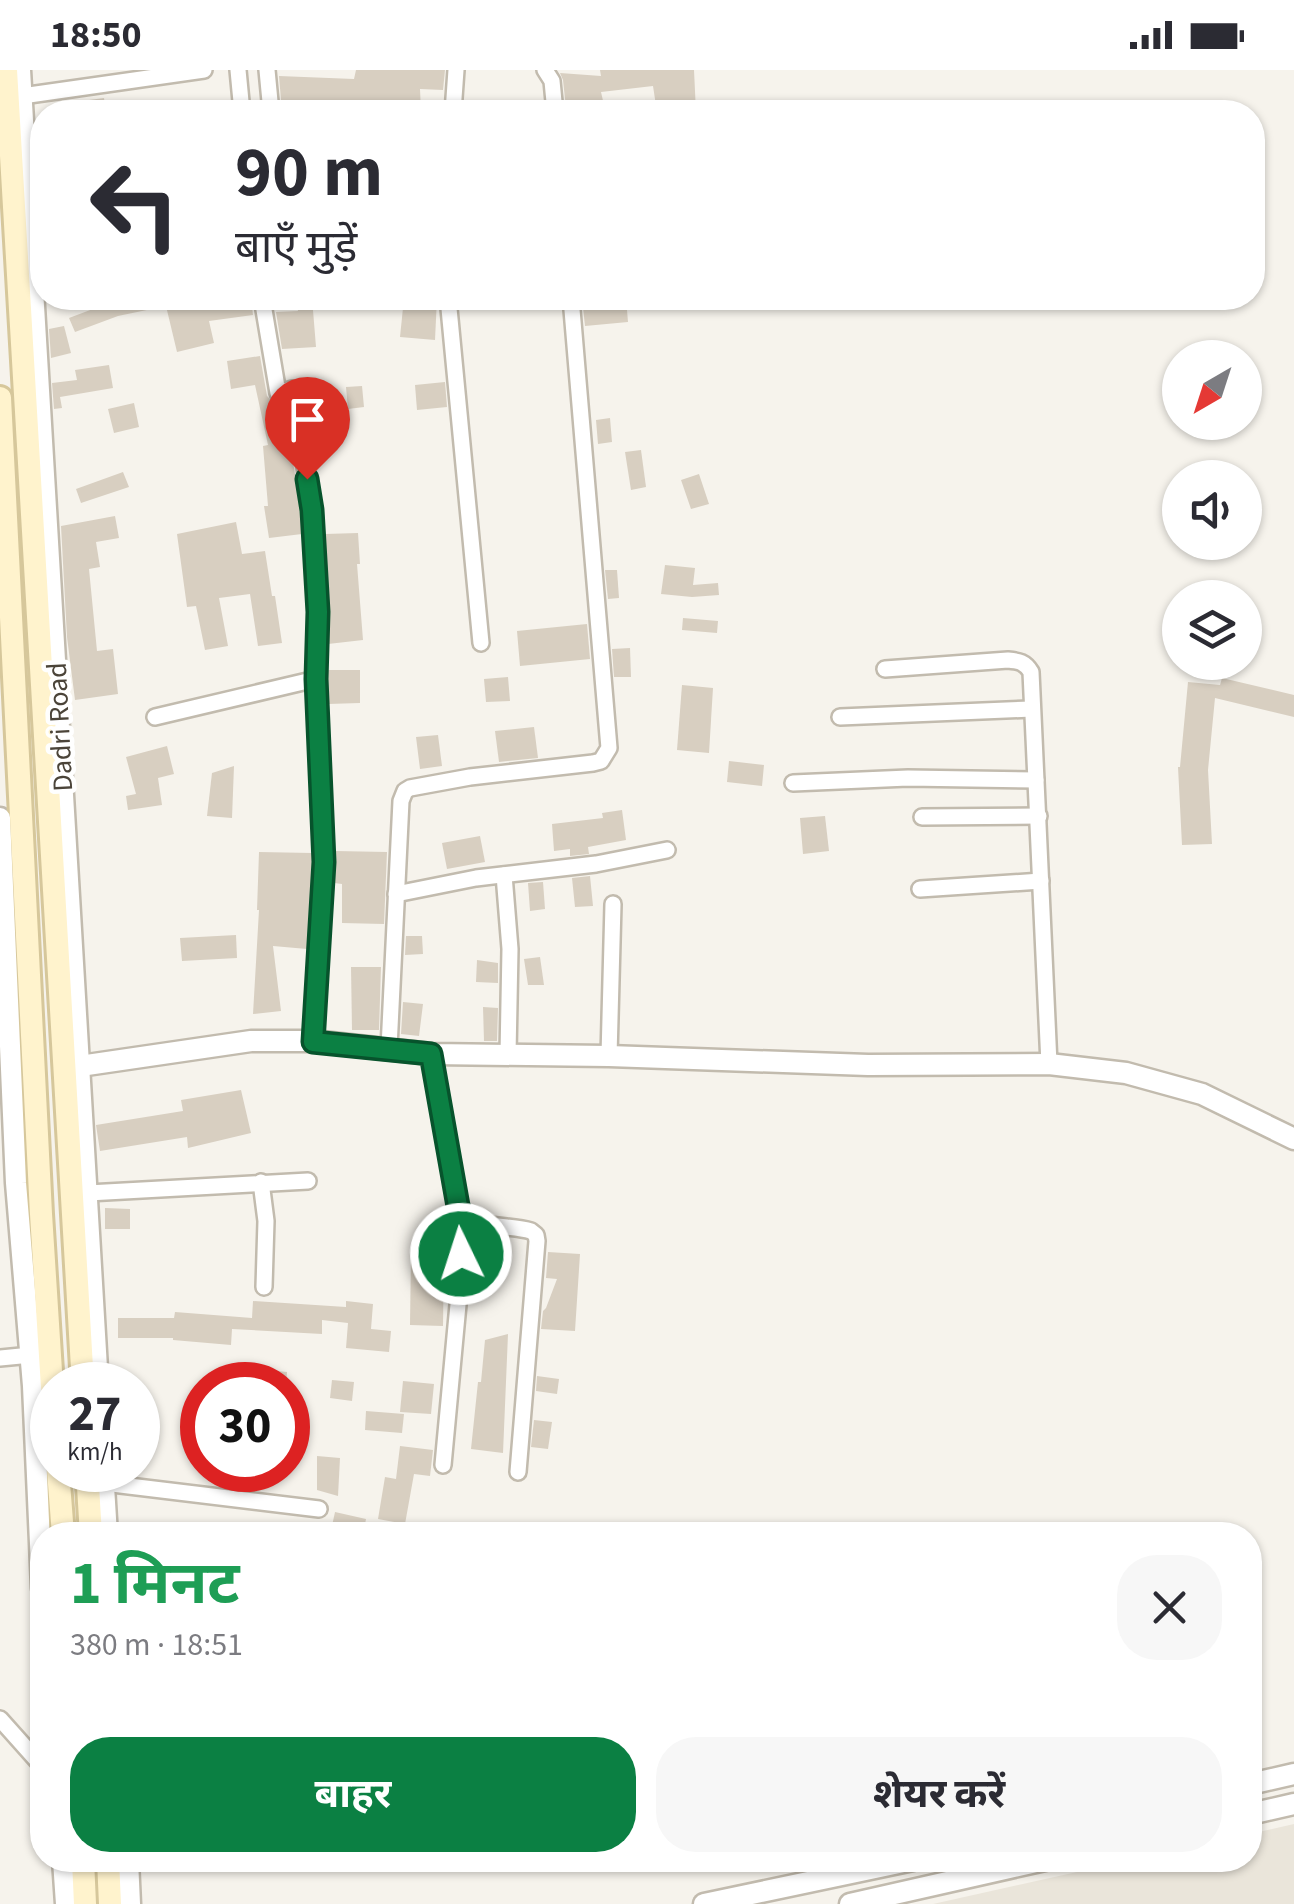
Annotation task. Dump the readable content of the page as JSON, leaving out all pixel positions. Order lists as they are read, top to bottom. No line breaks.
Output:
{"streets":{"street":["Dadri Road"]},"north":"bottom left","page":{"status":"18:50","turn":["90 m","बाएँ मुड़ें"],"speed":"27 km/h","limit":"30","heading":["1 मिनट","380 m · 18:51"],"buttons":["बाहर","शेयर करें"]}}
